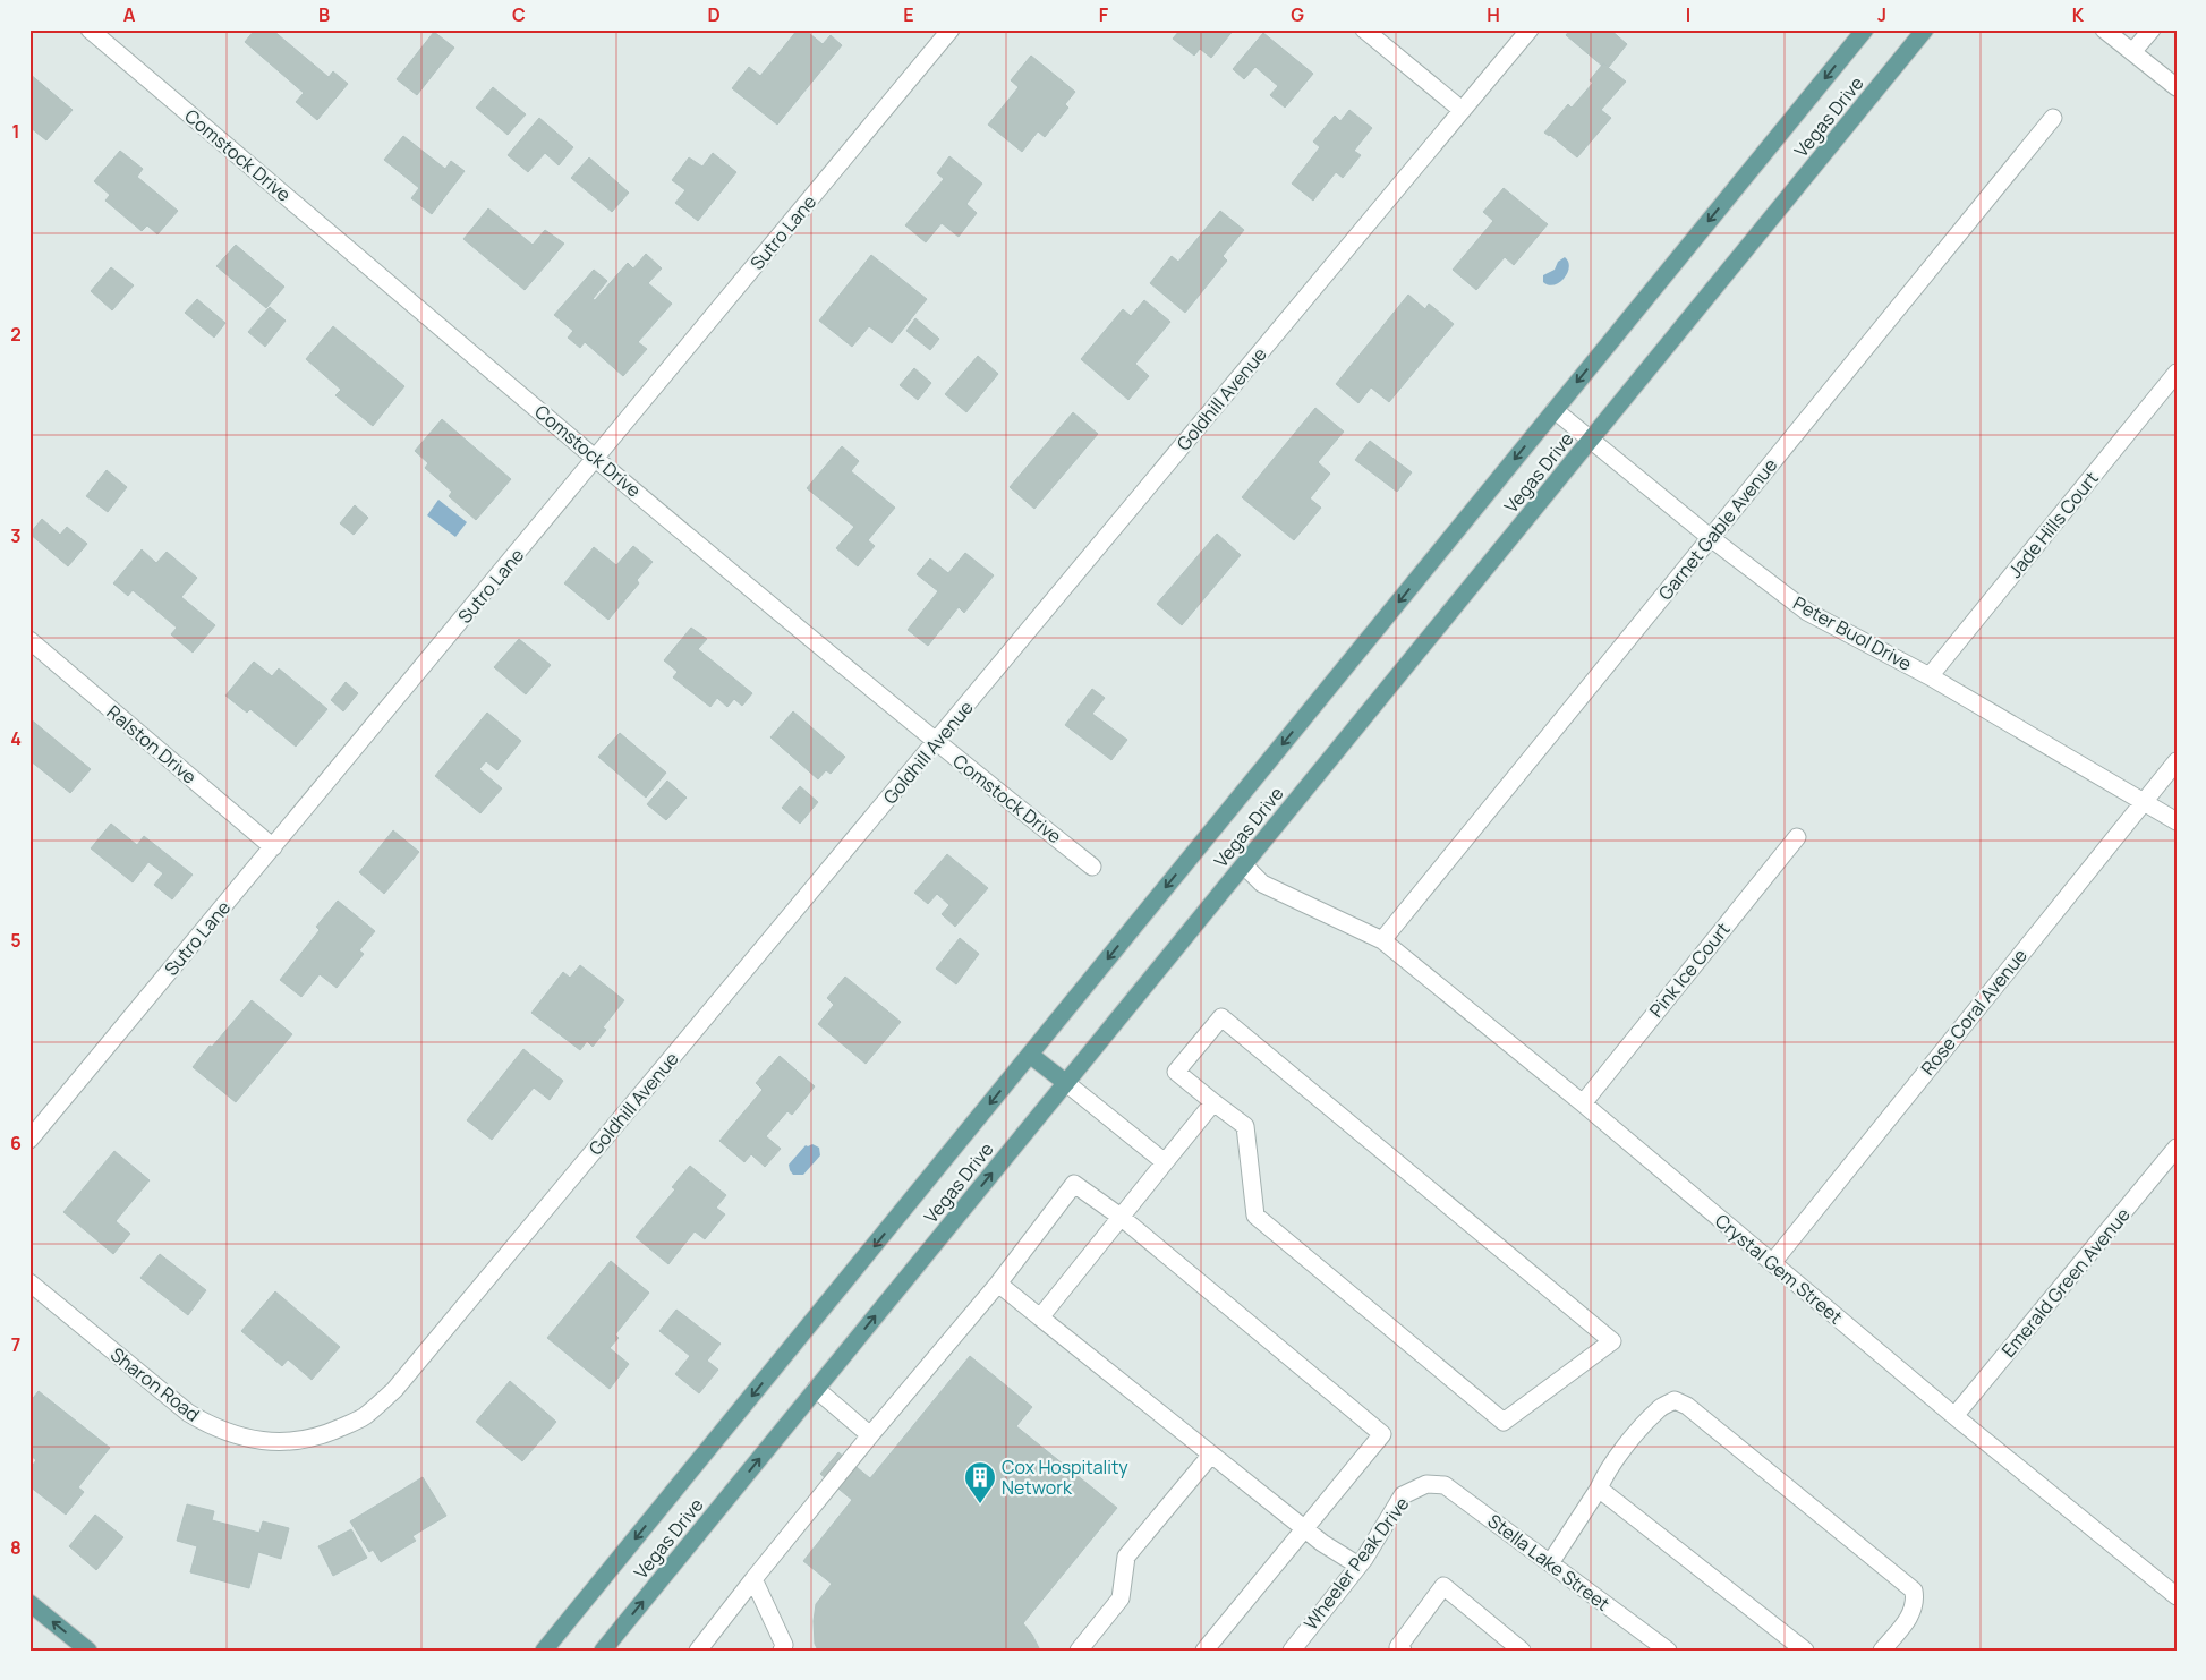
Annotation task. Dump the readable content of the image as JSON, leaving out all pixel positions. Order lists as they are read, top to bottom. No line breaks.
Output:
{"streets":{"main road":["Vegas Drive"],"street":["Comstock Drive","Sutro Lane","Goldhill Avenue","Jade Hills Court","Garnet Gable Avenue","Peter Buol Drive","Ralston Drive","Pink Ice Court","Rose Coral Avenue","Crystal Gem Street","Emerald Green Avenue","Sharon Road","Stella Lake Street","Wheeler Peak Drive"]},"crossings":[["Vegas Drive","Peter Buol Drive"],["Vegas Drive","Crystal Gem Street"],["Comstock Drive","Sutro Lane"],["Comstock Drive","Goldhill Avenue"],["Sutro Lane","Ralston Drive"],["Goldhill Avenue","Sharon Road"],["Jade Hills Court","Peter Buol Drive"],["Garnet Gable Avenue","Peter Buol Drive"],["Garnet Gable Avenue","Crystal Gem Street"],["Peter Buol Drive","Rose Coral Avenue"],["Pink Ice Court","Crystal Gem Street"],["Rose Coral Avenue","Crystal Gem Street"],["Crystal Gem Street","Emerald Green Avenue"],["Stella Lake Street","Wheeler Peak Drive"]],"places":{"building":["Cox Hospitality Network"]},"grid":{"columns":["A","B","C","D","E","F","G","H","I","J","K"],"rows":["1","2","3","4","5","6","7","8"]}}
